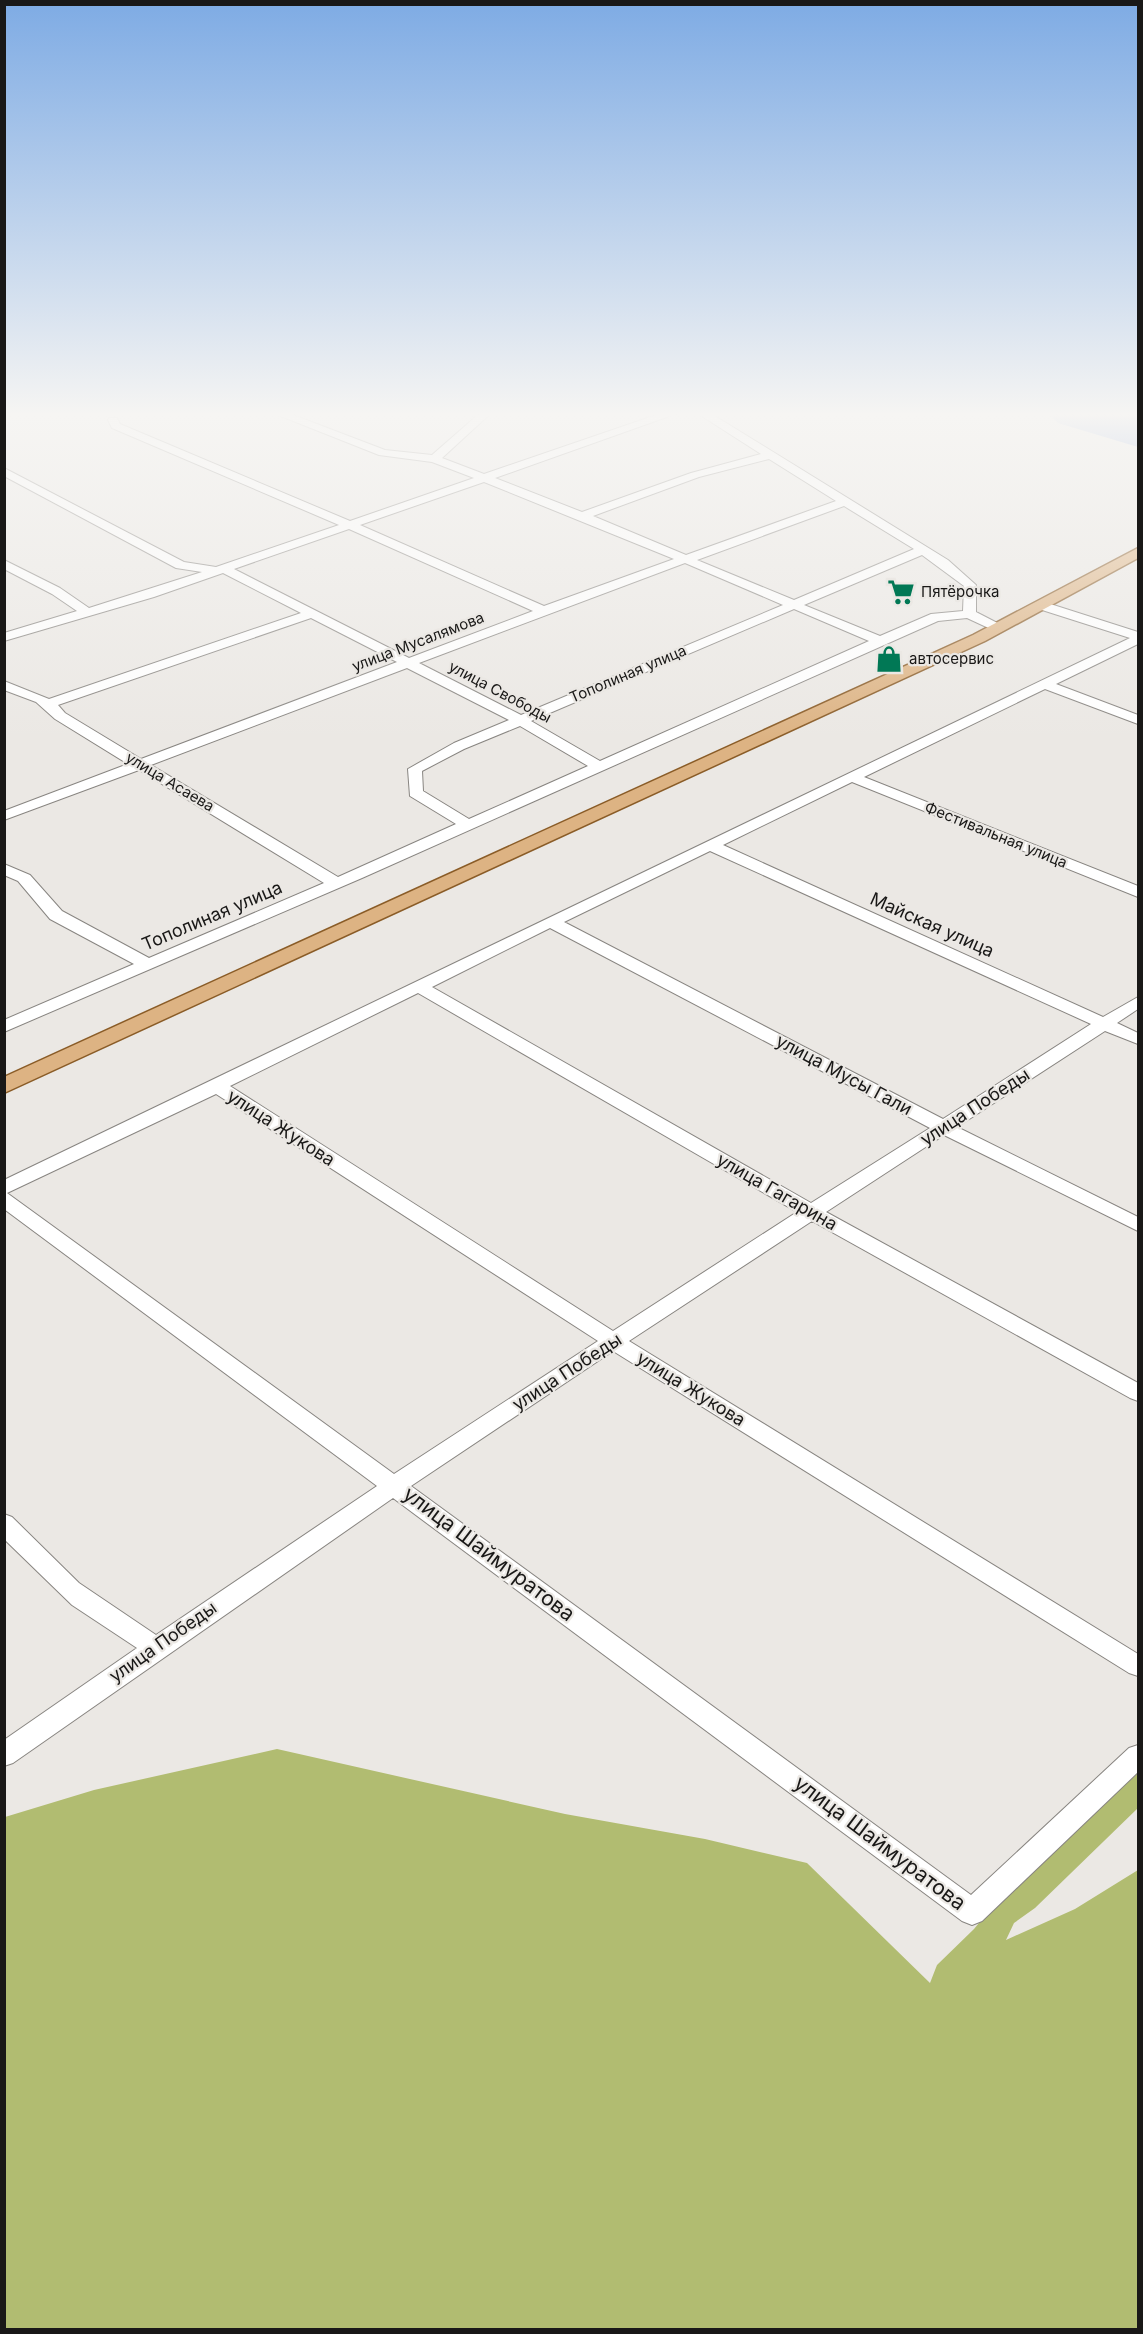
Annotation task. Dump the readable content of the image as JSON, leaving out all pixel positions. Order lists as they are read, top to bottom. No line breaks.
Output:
{"streets":{"street":["улица Мусалямова","Тополиная улица","улица Свободы","улица Асаева","Фестивальная улица","Майская улица","улица Мусы Гали","улица Победы","улица Жукова","улица Гагарина","улица Шаймуратова"]},"crossings":[["улица Мусалямова","улица Свободы"],["улица Мусалямова","улица Асаева"],["Тополиная улица","улица Свободы"],["Тополиная улица","улица Асаева"],["Майская улица","улица Победы"],["улица Мусы Гали","улица Победы"],["улица Победы","улица Жукова"],["улица Победы","улица Гагарина"],["улица Победы","улица Шаймуратова"]],"places":{"supermarket":["Пятёрочка"],"shop":["автосервис"]}}
